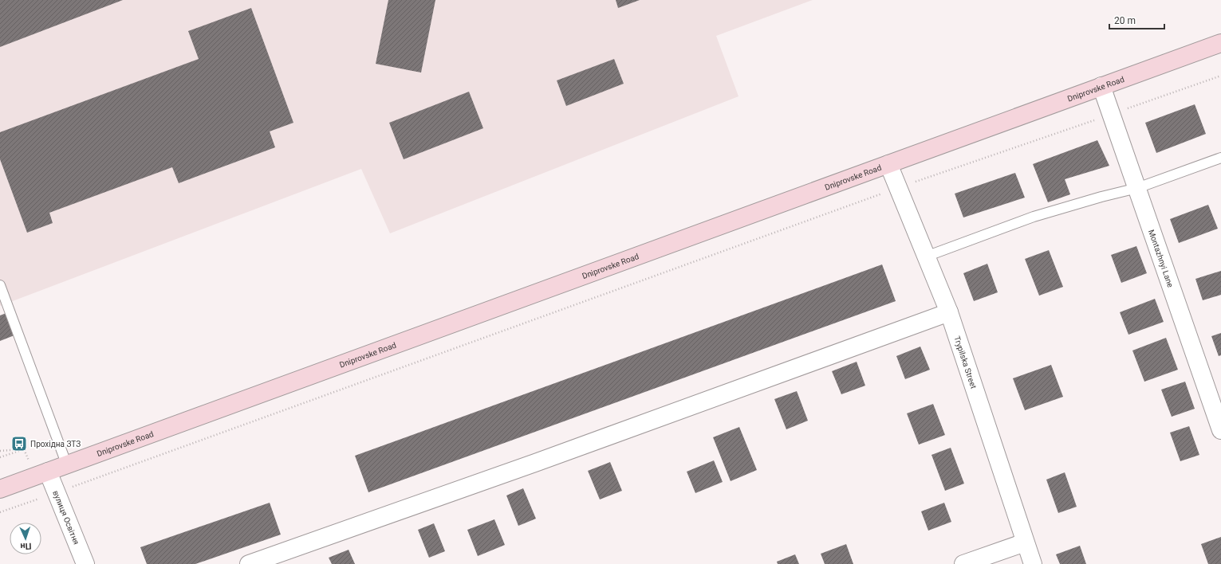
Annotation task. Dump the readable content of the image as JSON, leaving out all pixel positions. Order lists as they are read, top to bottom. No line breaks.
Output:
{"streets":{"street":["Dniprovske Road","Montazhnyi Lane","Trypilska Street","вулиця Освітня"]},"crossings":[["Dniprovske Road","Montazhnyi Lane"],["Dniprovske Road","Trypilska Street"],["Dniprovske Road","вулиця Освітня"]],"places":{"bus stop":["Прохідна ЗТЗ"]},"scale_bar":"20 m","north":"bottom"}
